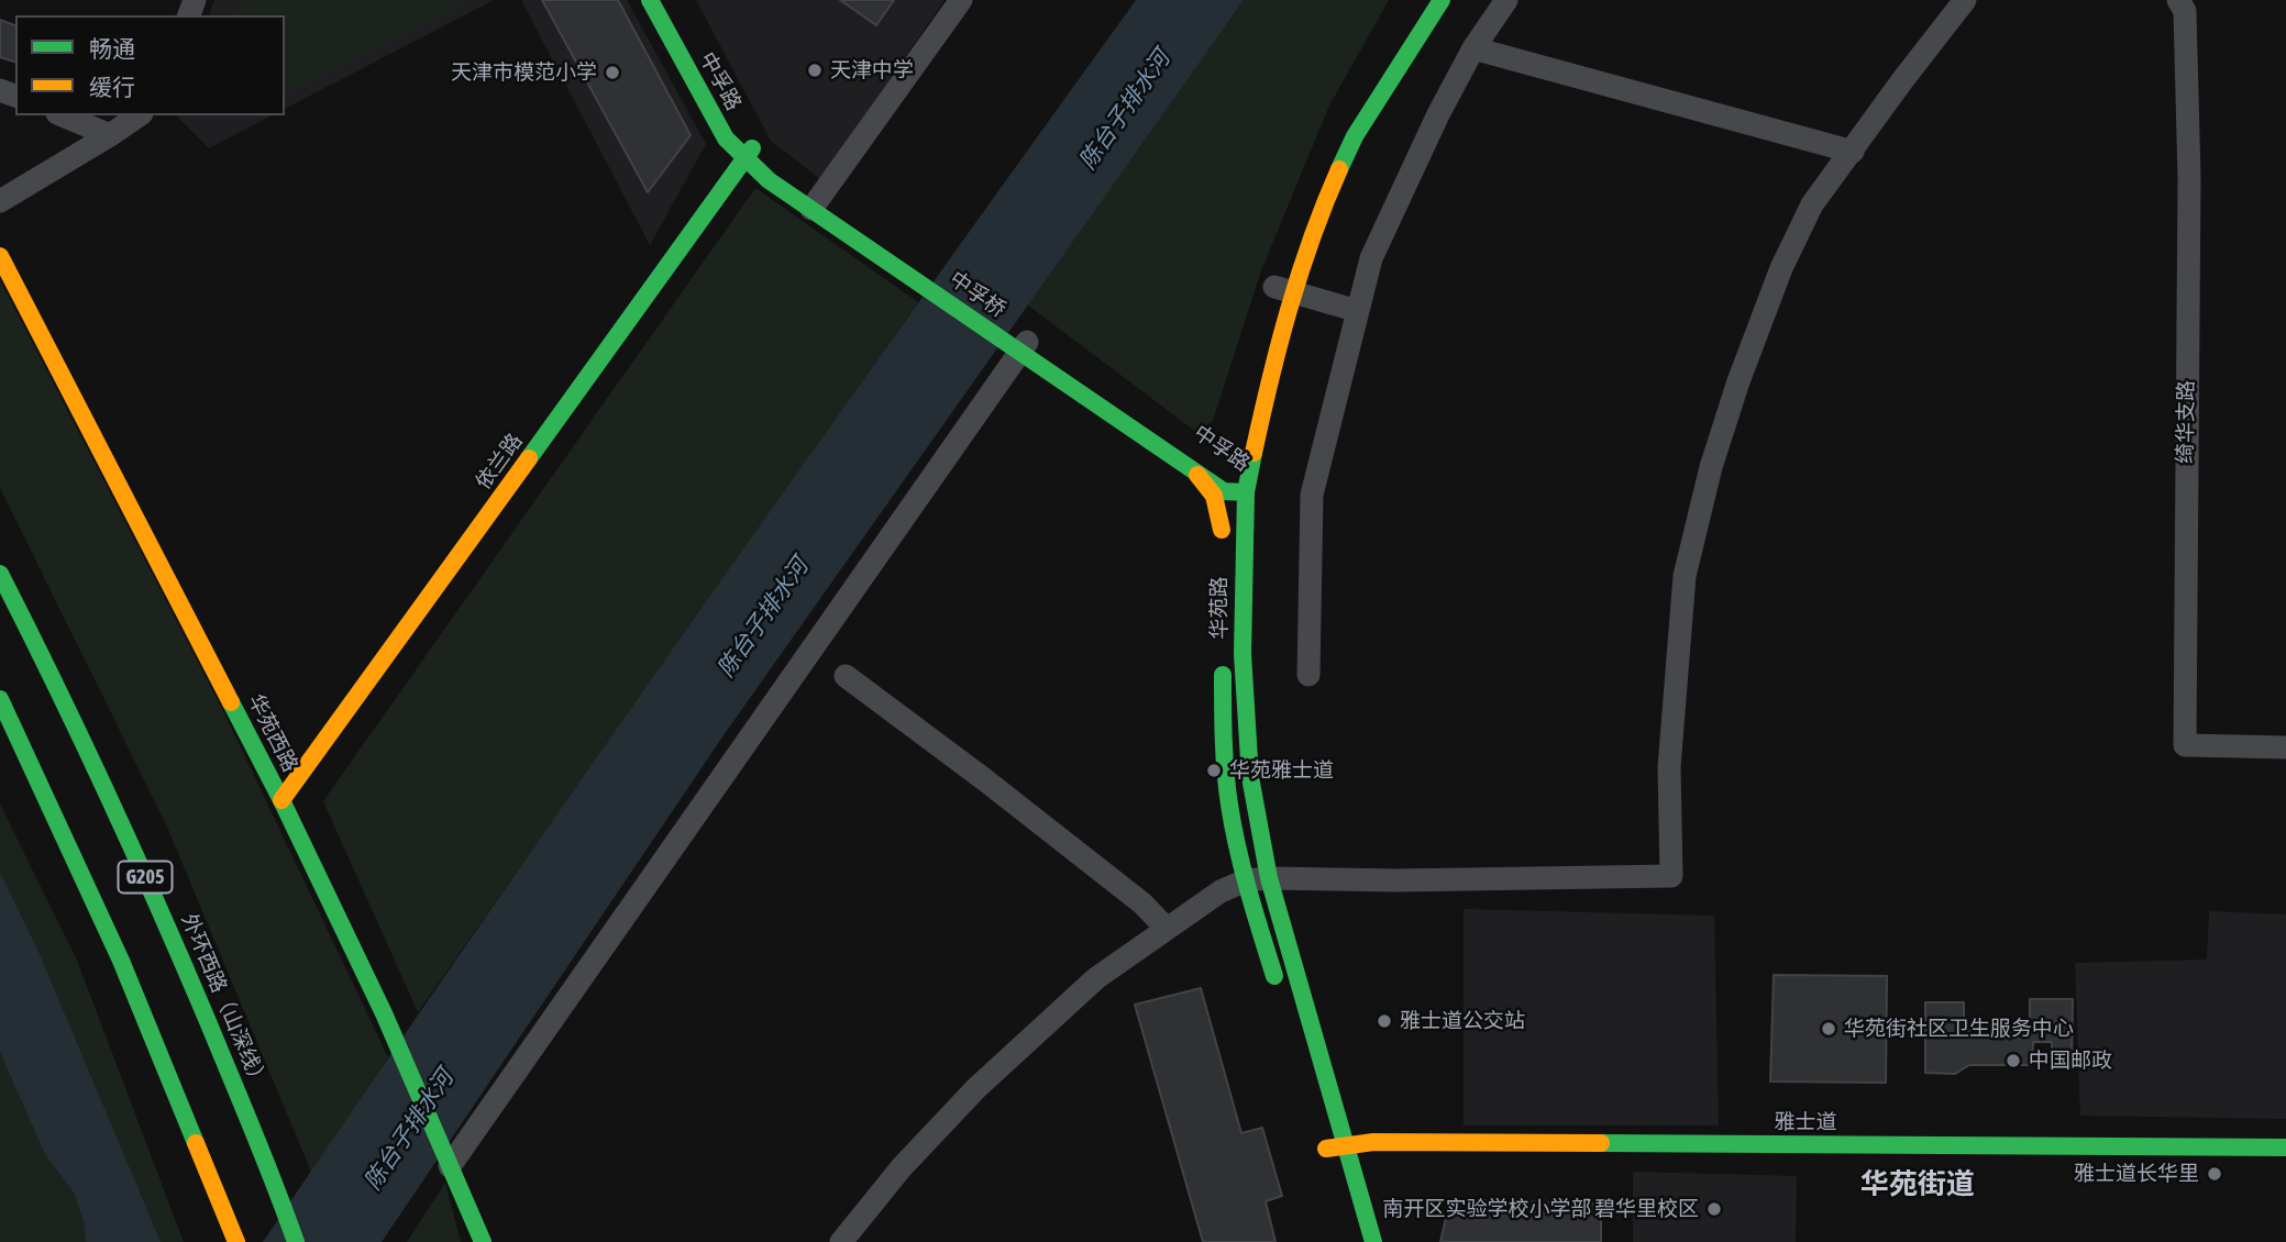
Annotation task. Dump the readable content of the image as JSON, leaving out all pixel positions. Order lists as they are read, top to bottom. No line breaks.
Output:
{"streets":{"main road":["中孚路","中孚桥","依兰路","华苑路","华苑西路","G205","外环西路（山深线）","雅士道"],"street":["绮华支路"]},"crossings":[["中孚路","中孚桥"],["中孚路","依兰路"],["中孚路","华苑路"],["依兰路","华苑西路"],["华苑路","雅士道"]],"districts":["华苑街道"],"water":["陈台子排水河"],"places":["天津中学","天津市模范小学","华苑雅士道","雅士道公交站","华苑街社区卫生服务中心","中国邮政","雅士道长华里","南开区实验学校小学部 碧华里校区"],"legend":["畅通","缓行"]}
